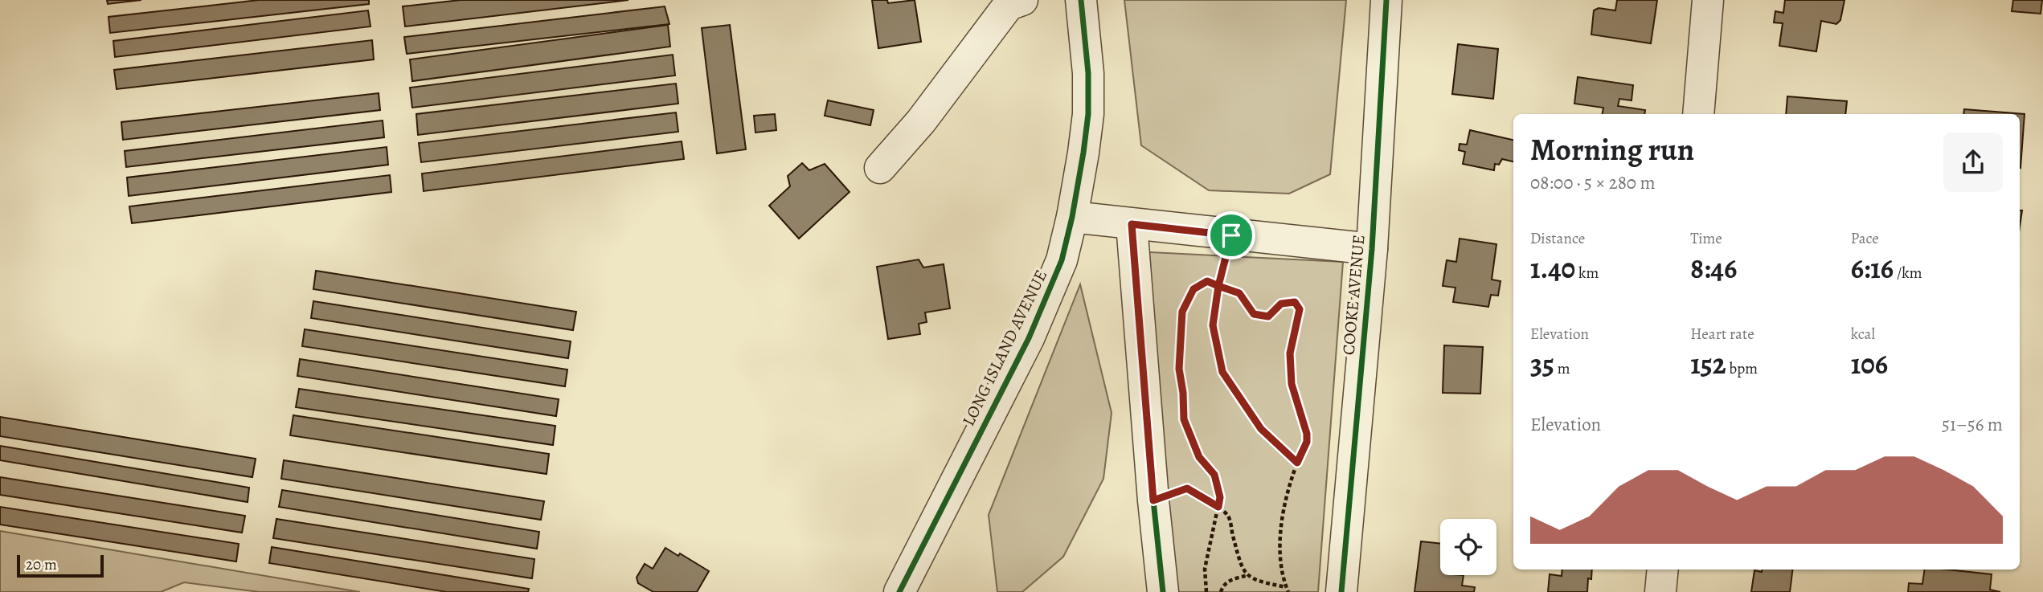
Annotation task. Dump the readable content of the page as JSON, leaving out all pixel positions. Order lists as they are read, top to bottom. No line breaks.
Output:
{"streets":{"street":["COOKE AVENUE","LONG ISLAND AVENUE"]},"scale_bar":"20 m","page":{"heading":["Morning run","08:00 · 5 × 280 m"],"stats":[["Distance","1.40 km"],["Time","8:46"],["Pace","6:16 /km"],["Elevation","35 m"],["Heart rate","152 bpm"],["kcal","106"]],"chart":["Elevation","51–56 m"],"scale":"20 m"}}
